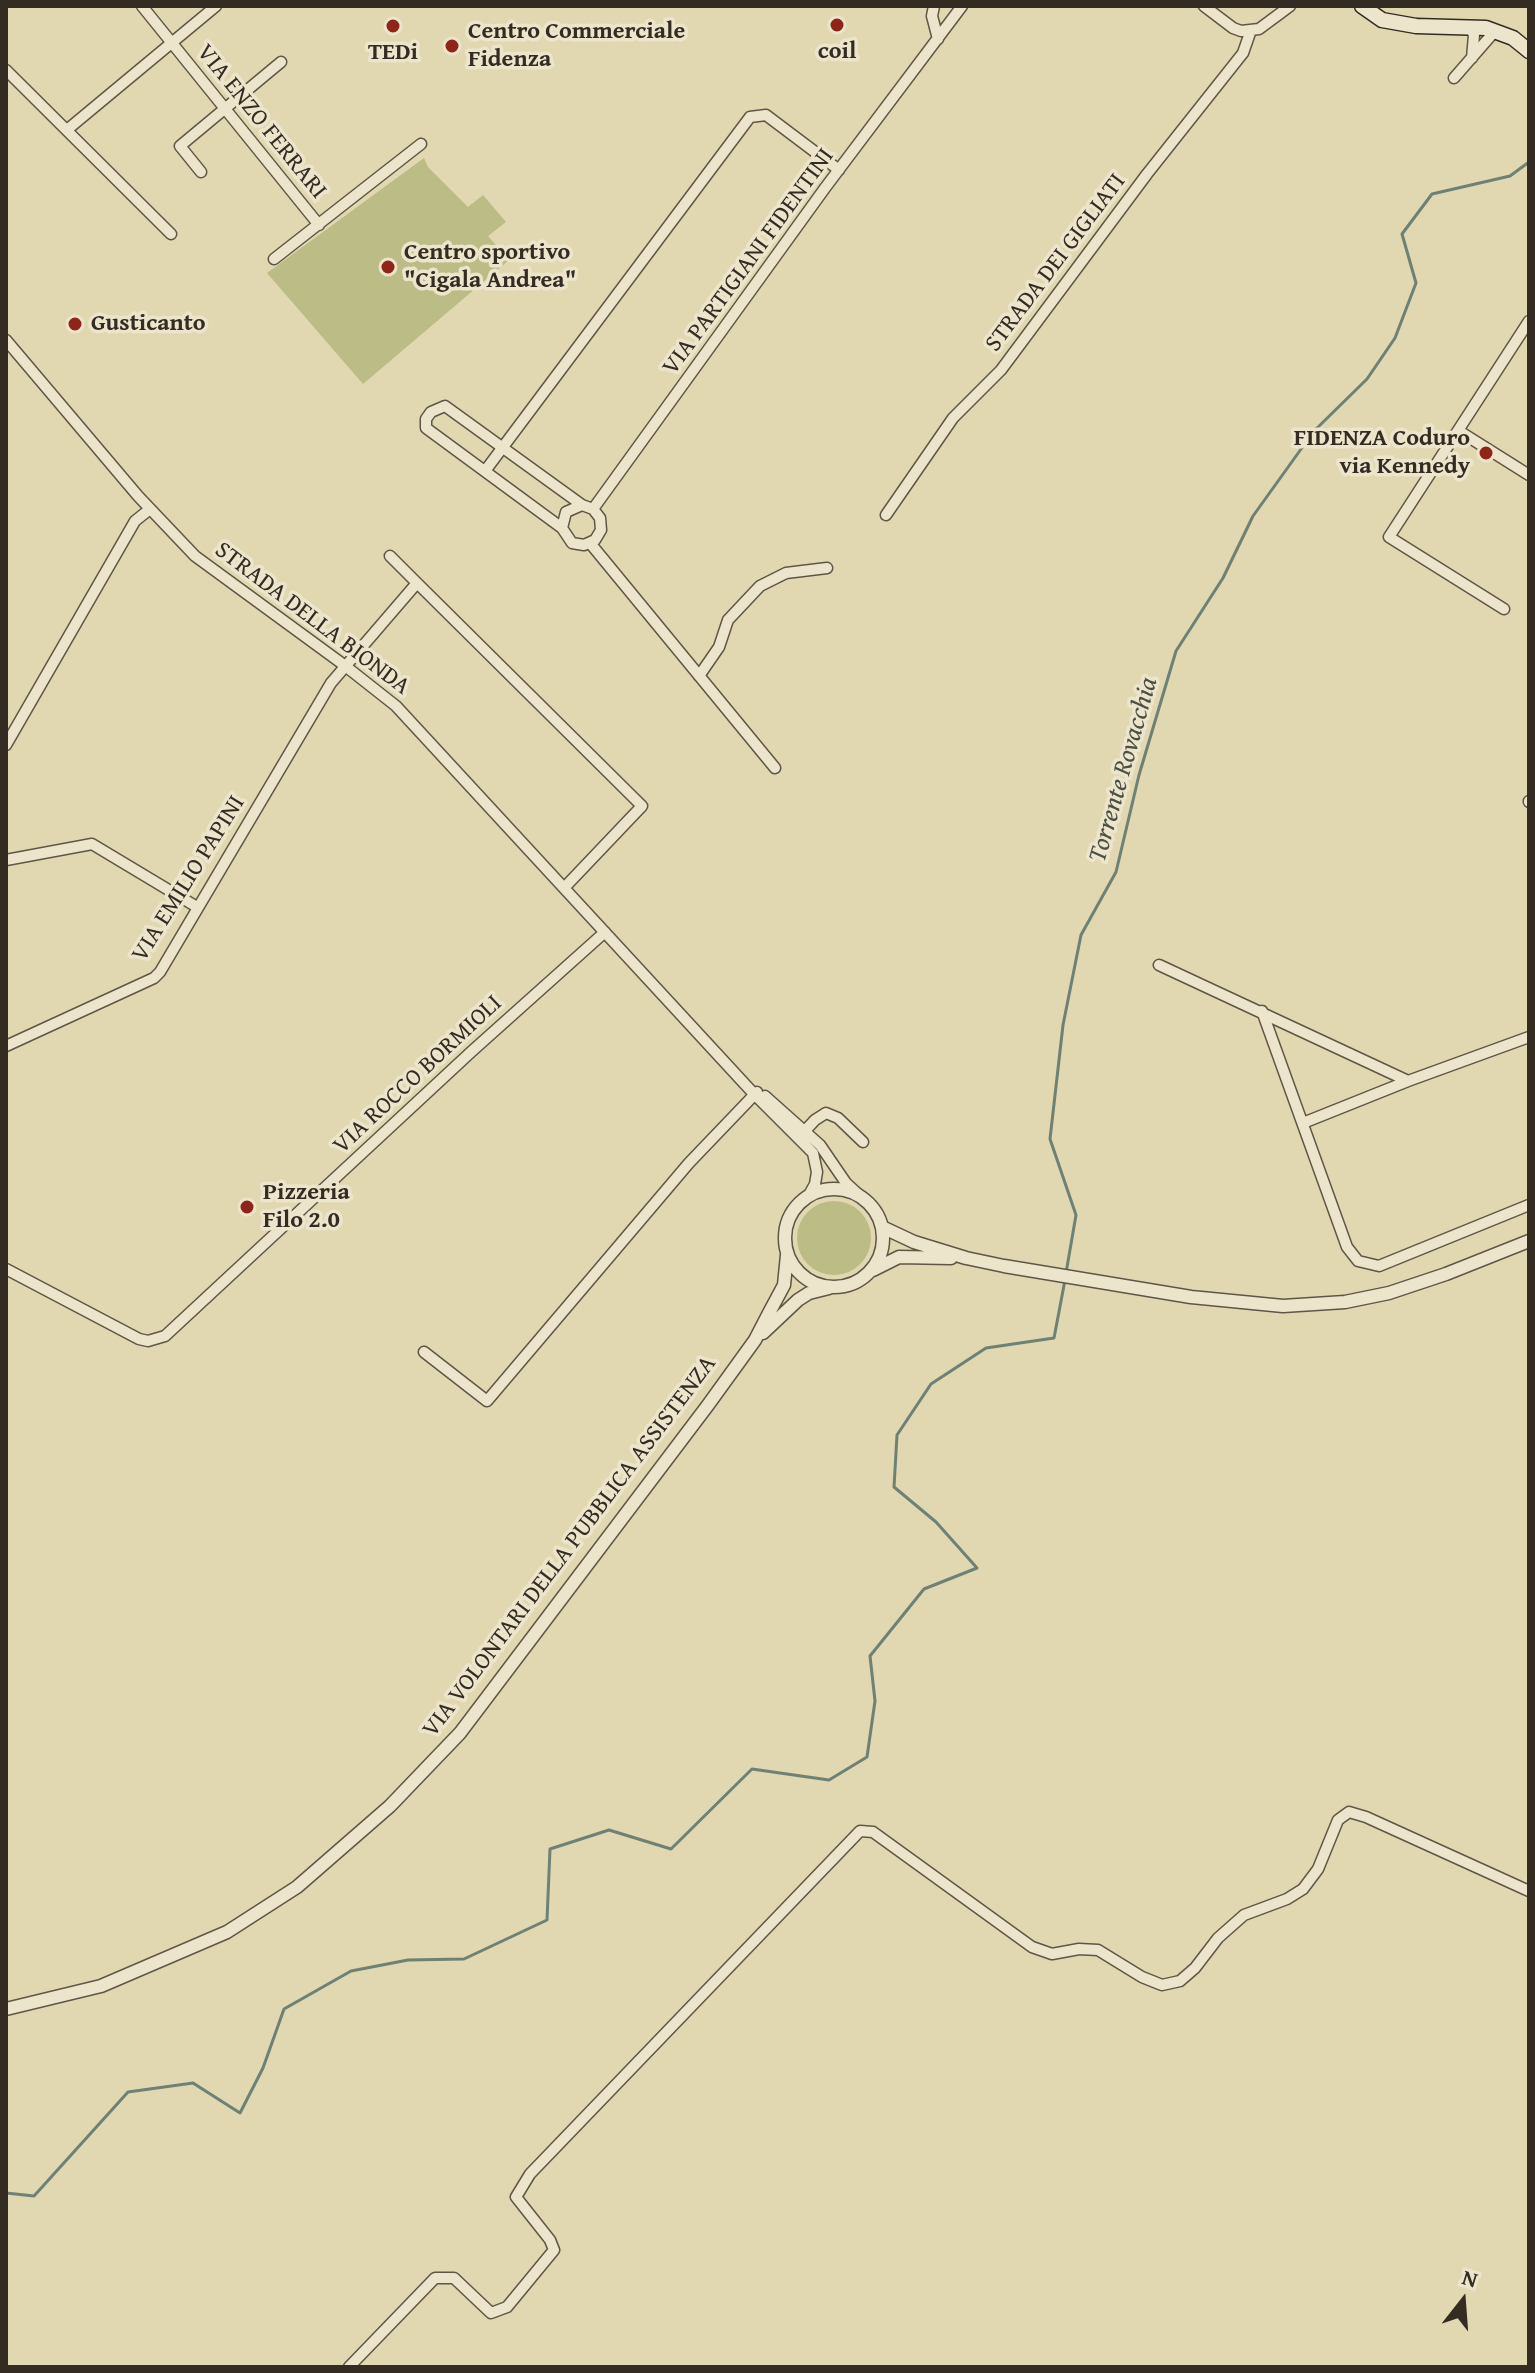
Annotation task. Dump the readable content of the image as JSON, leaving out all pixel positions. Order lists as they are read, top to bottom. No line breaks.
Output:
{"streets":{"street":["VIA ENZO FERRARI","VIA PARTIGIANI FIDENTINI","STRADA DEI GIGLIATI","STRADA DELLA BIONDA","VIA EMILIO PAPINI","VIA ROCCO BORMIOLI","VIA VOLONTARI DELLA PUBBLICA ASSISTENZA"]},"crossings":[["STRADA DELLA BIONDA","VIA EMILIO PAPINI"],["STRADA DELLA BIONDA","VIA ROCCO BORMIOLI"],["STRADA DELLA BIONDA","VIA VOLONTARI DELLA PUBBLICA ASSISTENZA"]],"water":["Torrente Rovacchia"],"places":["coil","TEDi","Centro Commerciale Fidenza","Centro sportivo \"Cigala Andrea\"","Gusticanto","FIDENZA Coduro via Kennedy","Pizzeria Filo 2.0"],"north":"top"}
